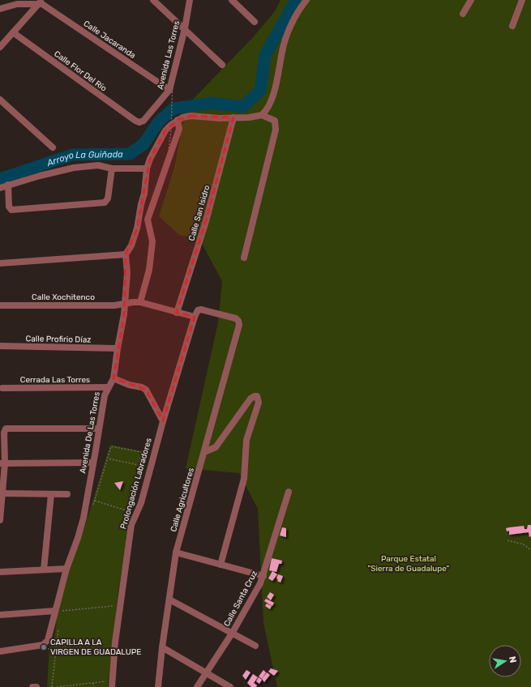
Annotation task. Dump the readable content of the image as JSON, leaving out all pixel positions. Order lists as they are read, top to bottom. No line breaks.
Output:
{"streets":{"street":["Calle Jacaranda","Avenida Las Torres","Calle Flor Del Río","Calle San Isidro","Calle Xochitenco","Calle Profirio Díaz","Cerrada Las Torres","Avenida De Las Torres","Prolongación Labradores","Calle Agricultores","Calle Santa Cruz"]},"crossings":[["Calle Jacaranda","Avenida Las Torres"],["Avenida Las Torres","Calle Flor Del Río"],["Calle San Isidro","Calle Xochitenco"],["Calle Xochitenco","Avenida De Las Torres"],["Calle Xochitenco","Prolongación Labradores"],["Calle Profirio Díaz","Avenida De Las Torres"],["Cerrada Las Torres","Avenida De Las Torres"],["Prolongación Labradores","Calle Agricultores"]],"water":["Arroyo La Guiñada"],"parks":["Parque Estatal \"Sierra de Guadalupe\""],"places":["CAPILLA A LA VIRGEN DE GUADALUPE"],"north":"right"}
